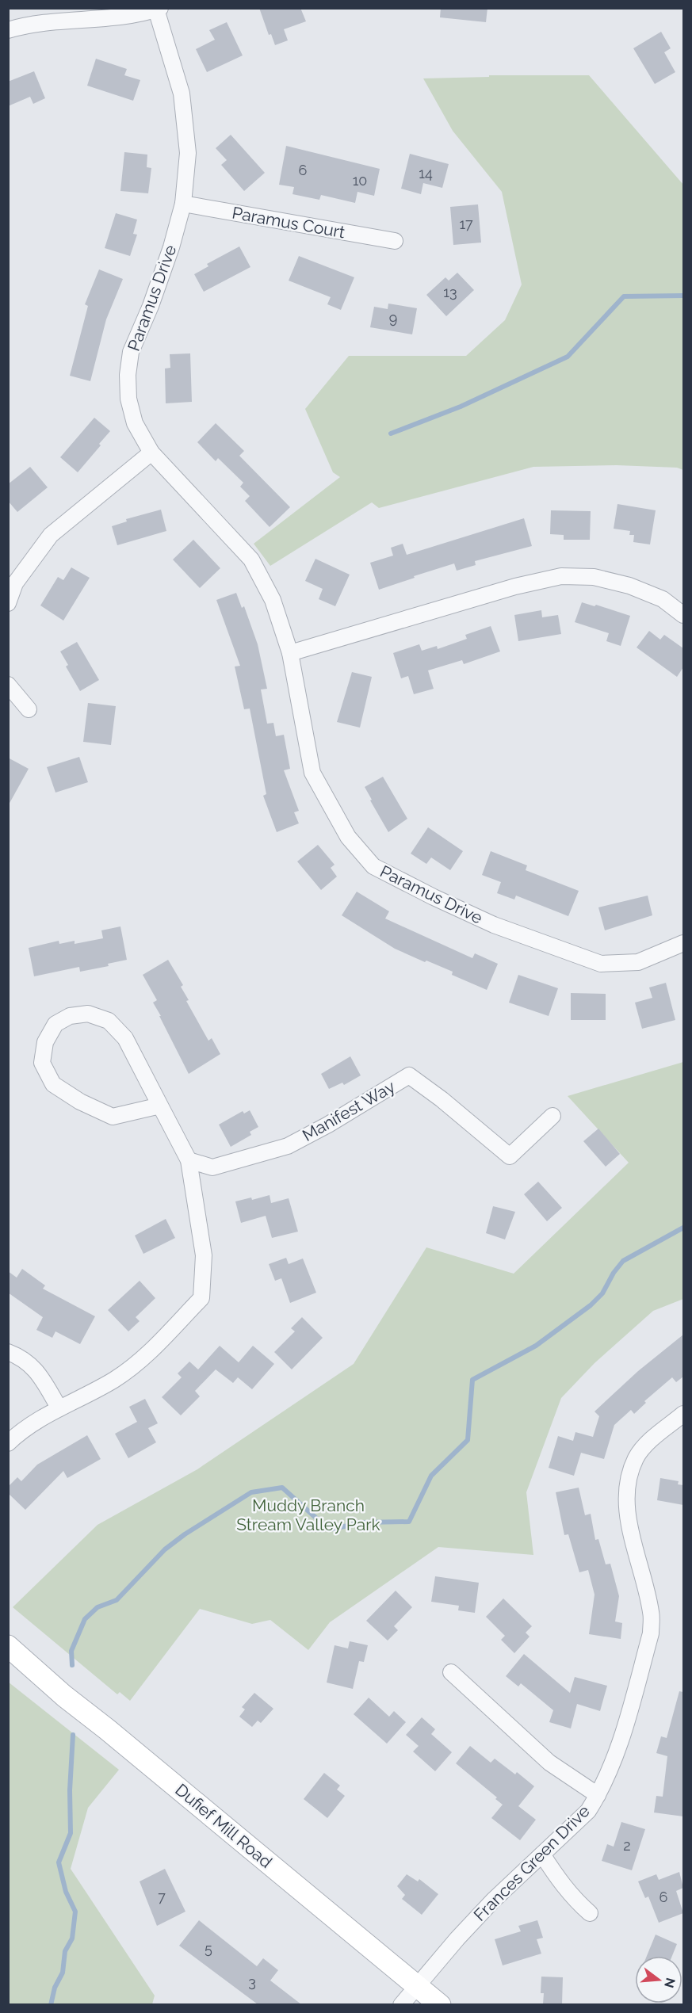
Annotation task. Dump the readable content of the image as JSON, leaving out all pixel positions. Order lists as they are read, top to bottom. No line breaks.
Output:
{"streets":{"main road":["Dufief Mill Road"],"street":["Paramus Court","Paramus Drive","Manifest Way","Frances Green Drive"]},"crossings":[["Paramus Court","Paramus Drive"],["Dufief Mill Road","Frances Green Drive"]],"parks":["Muddy Branch Stream Valley Park"],"house_numbers":["6","14","10","17","13","9","2","7","6","5","3"],"north":"right"}
